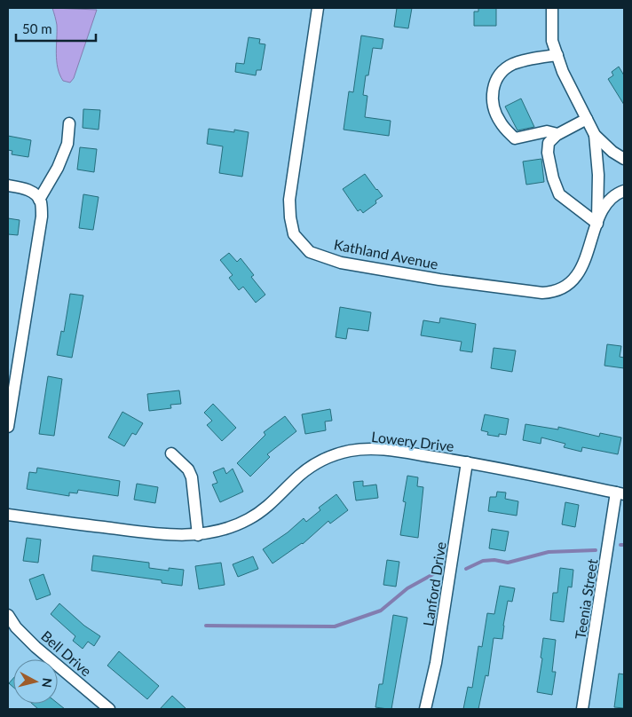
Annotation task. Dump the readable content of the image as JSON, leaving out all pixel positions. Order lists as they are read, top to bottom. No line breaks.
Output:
{"streets":{"street":["Kathland Avenue","Lowery Drive","Lanford Drive","Teenia Street","Bell Drive"]},"crossings":[["Lowery Drive","Lanford Drive"],["Lowery Drive","Teenia Street"]],"scale_bar":"50 m","north":"right"}
